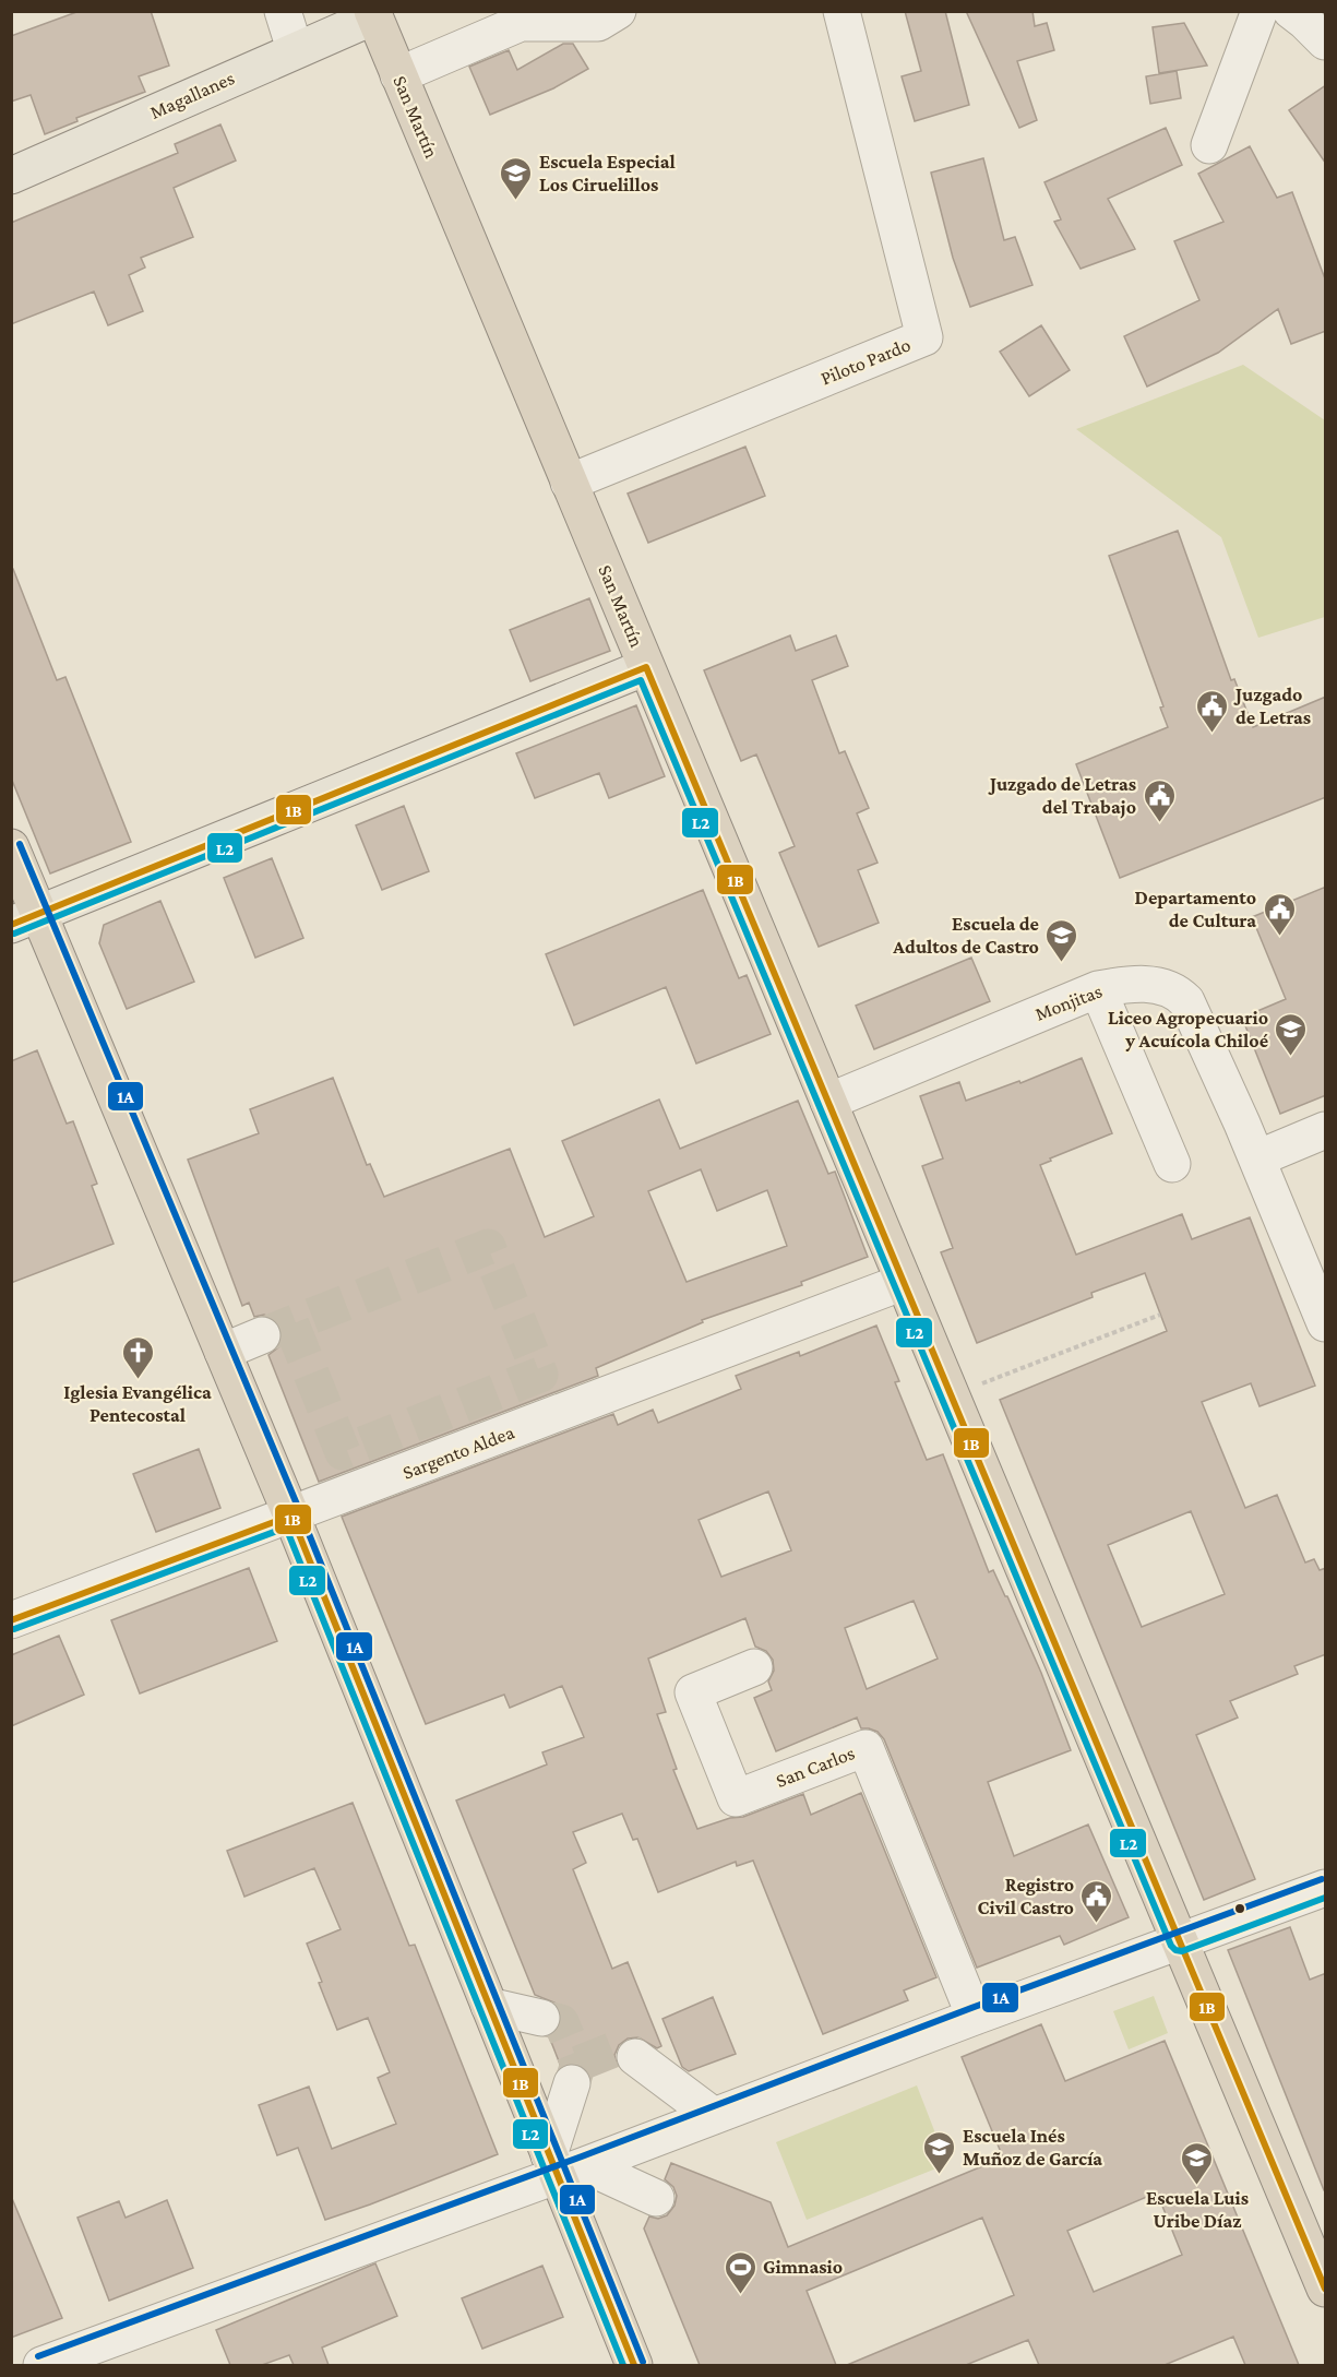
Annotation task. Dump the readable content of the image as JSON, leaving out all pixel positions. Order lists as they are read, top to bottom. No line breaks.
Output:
{"streets":{"highway":["San Martín"],"main road":["Magallanes"],"street":["Piloto Pardo","Monjitas","Sargento Aldea","San Carlos"]},"crossings":[["Magallanes","San Martín"],["San Martín","Piloto Pardo"],["San Martín","Monjitas"],["San Martín","Sargento Aldea"]],"places":{"school or university":["Escuela Especial Los Ciruelillos","Escuela de Adultos de Castro","Liceo Agropecuario y Acuícola Chiloé","Escuela Inés Muñoz de García","Escuela Luis Uribe Díaz"],"public building":["Juzgado de Letras","Juzgado de Letras del Trabajo","Departamento de Cultura","Registro Civil Castro"],"church":["Iglesia Evangélica Pentecostal"],"sports":["Gimnasio"]},"lines":["transit line 1B","transit line L2","transit line 1A"]}
